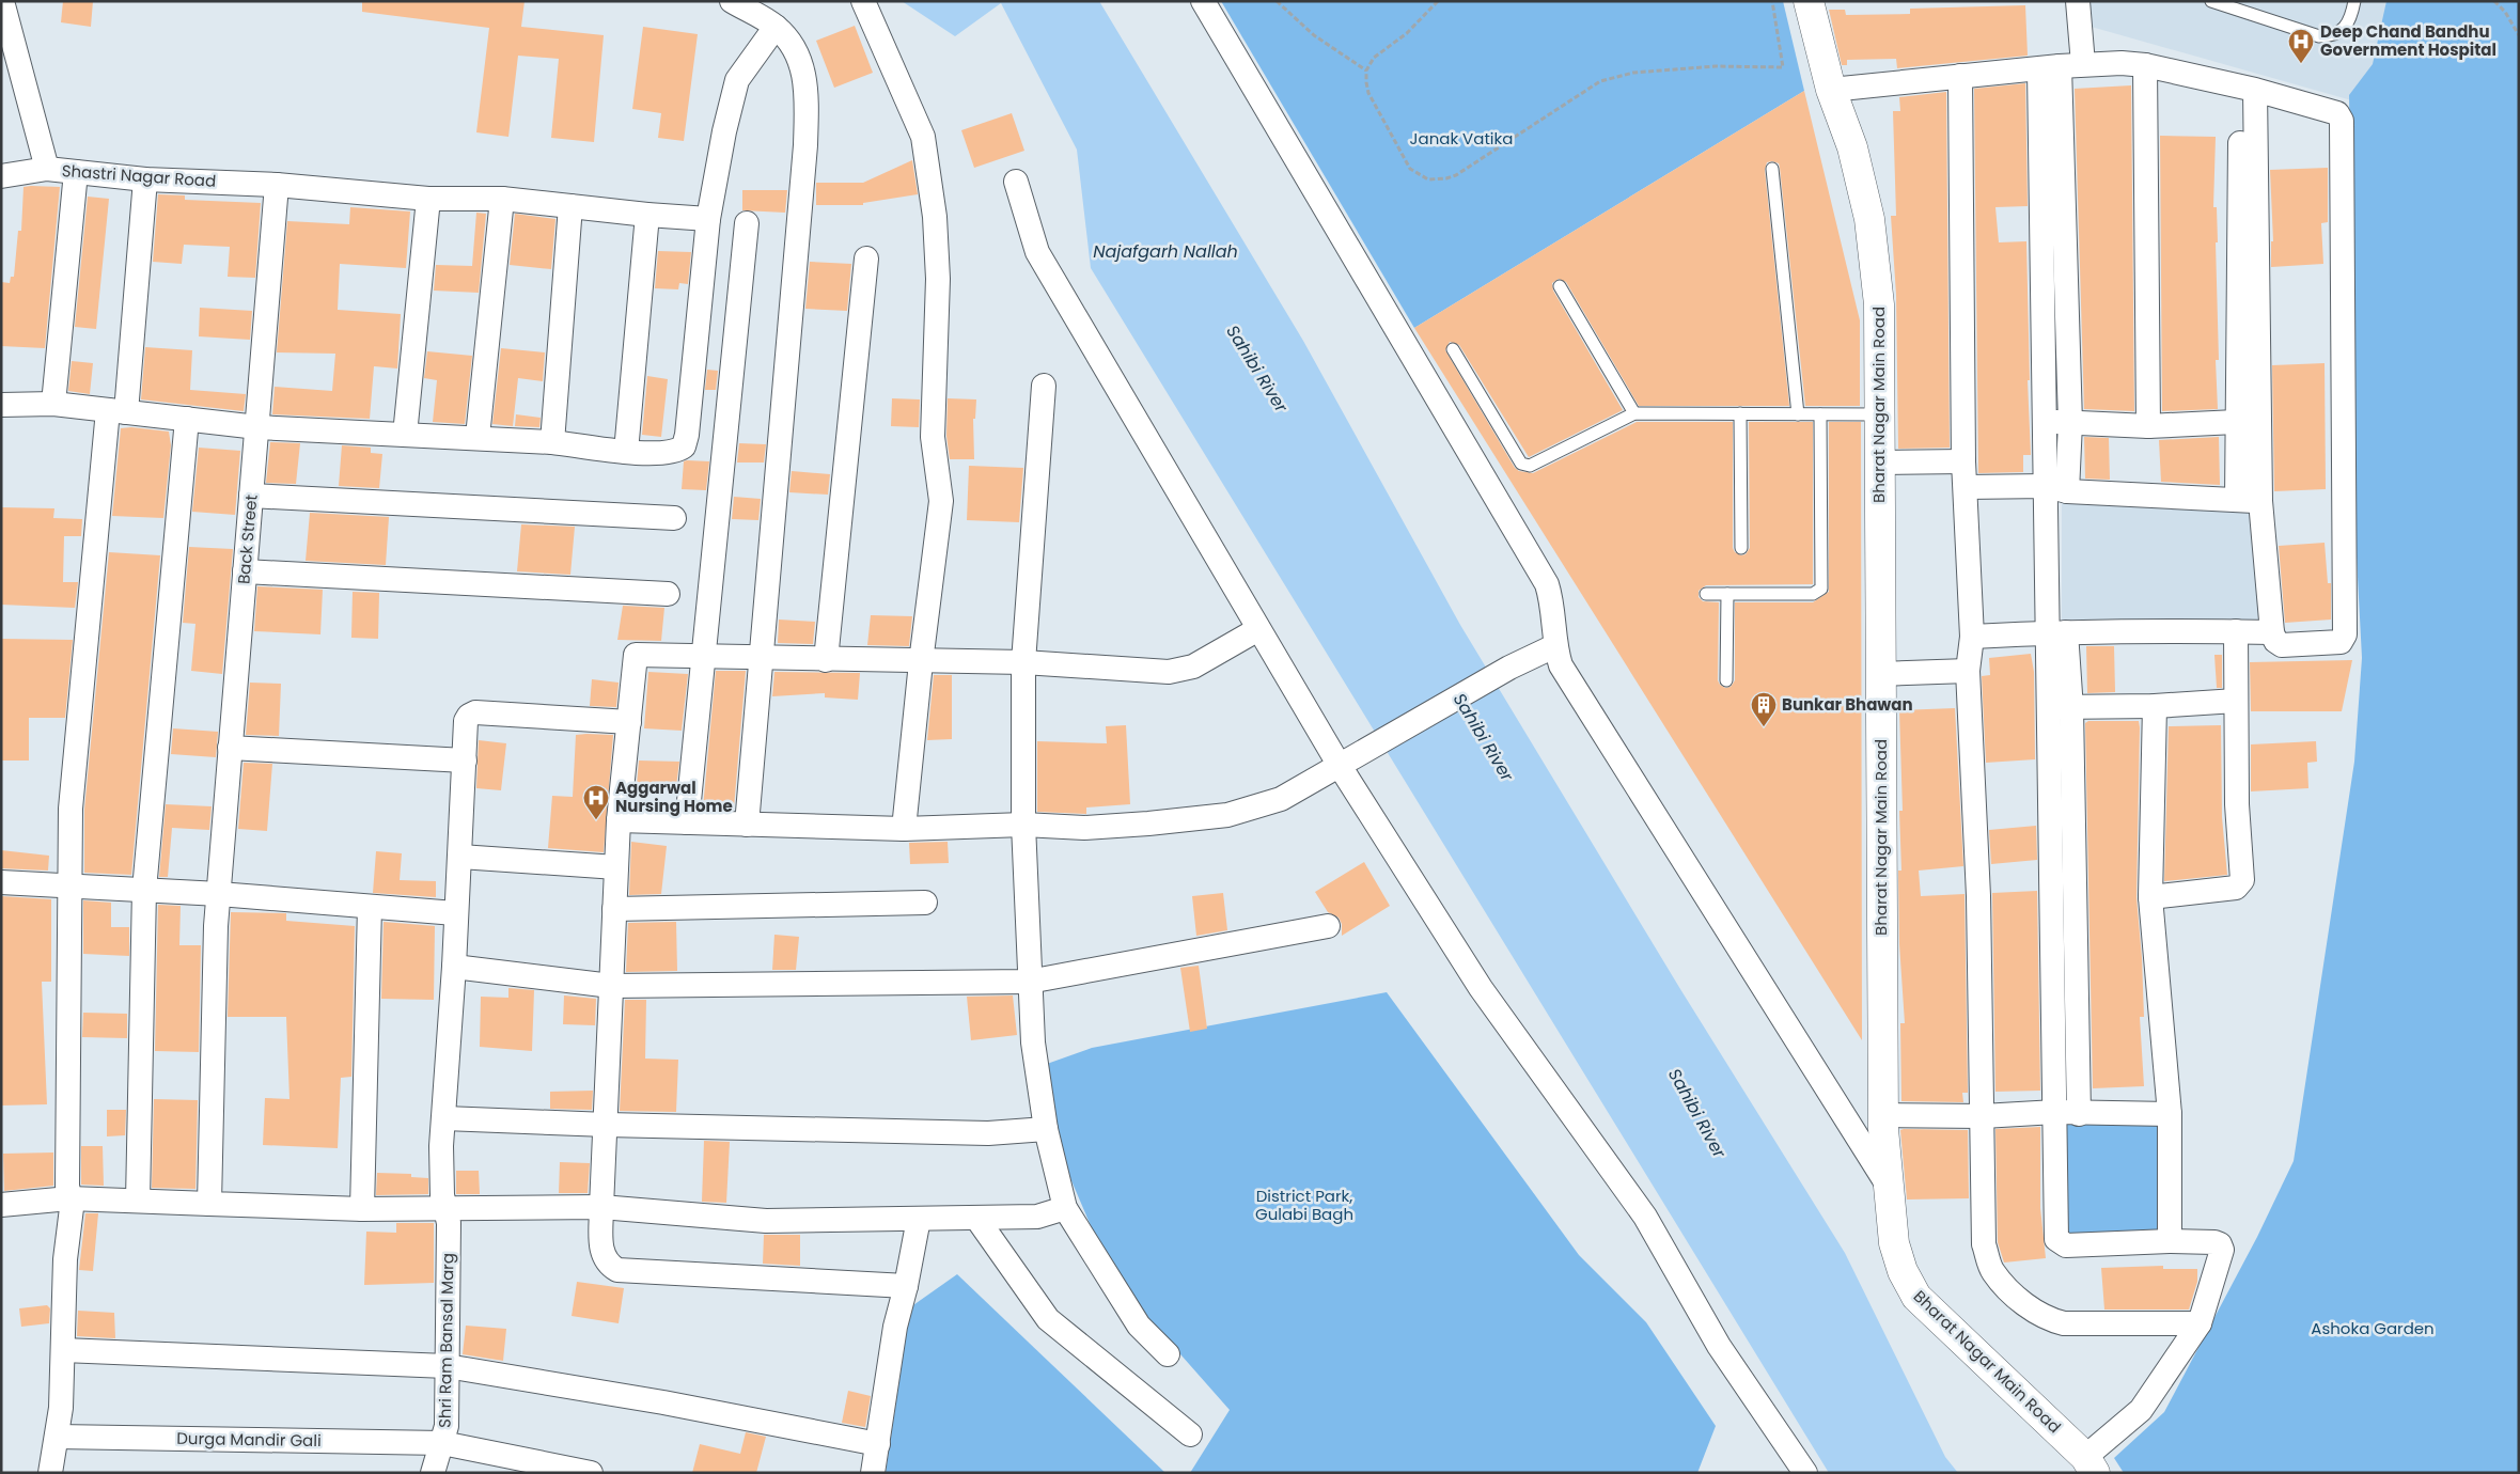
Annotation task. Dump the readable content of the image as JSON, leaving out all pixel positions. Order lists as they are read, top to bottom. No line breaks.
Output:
{"streets":{"street":["Shastri Nagar Road","Bharat Nagar Main Road","Back Street","Shri Ram Bansal Marg","Durga Mandir Gali"]},"crossings":[["Shastri Nagar Road","Back Street"],["Shri Ram Bansal Marg","Durga Mandir Gali"]],"water":["Najafgarh Nallah","Sahibi River"],"parks":["Janak Vatika","District Park, Gulabi Bagh","Ashoka Garden"],"places":{"hospital":["Deep Chand Bandhu Government Hospital","Aggarwal Nursing Home"],"building":["Bunkar Bhawan"]}}
